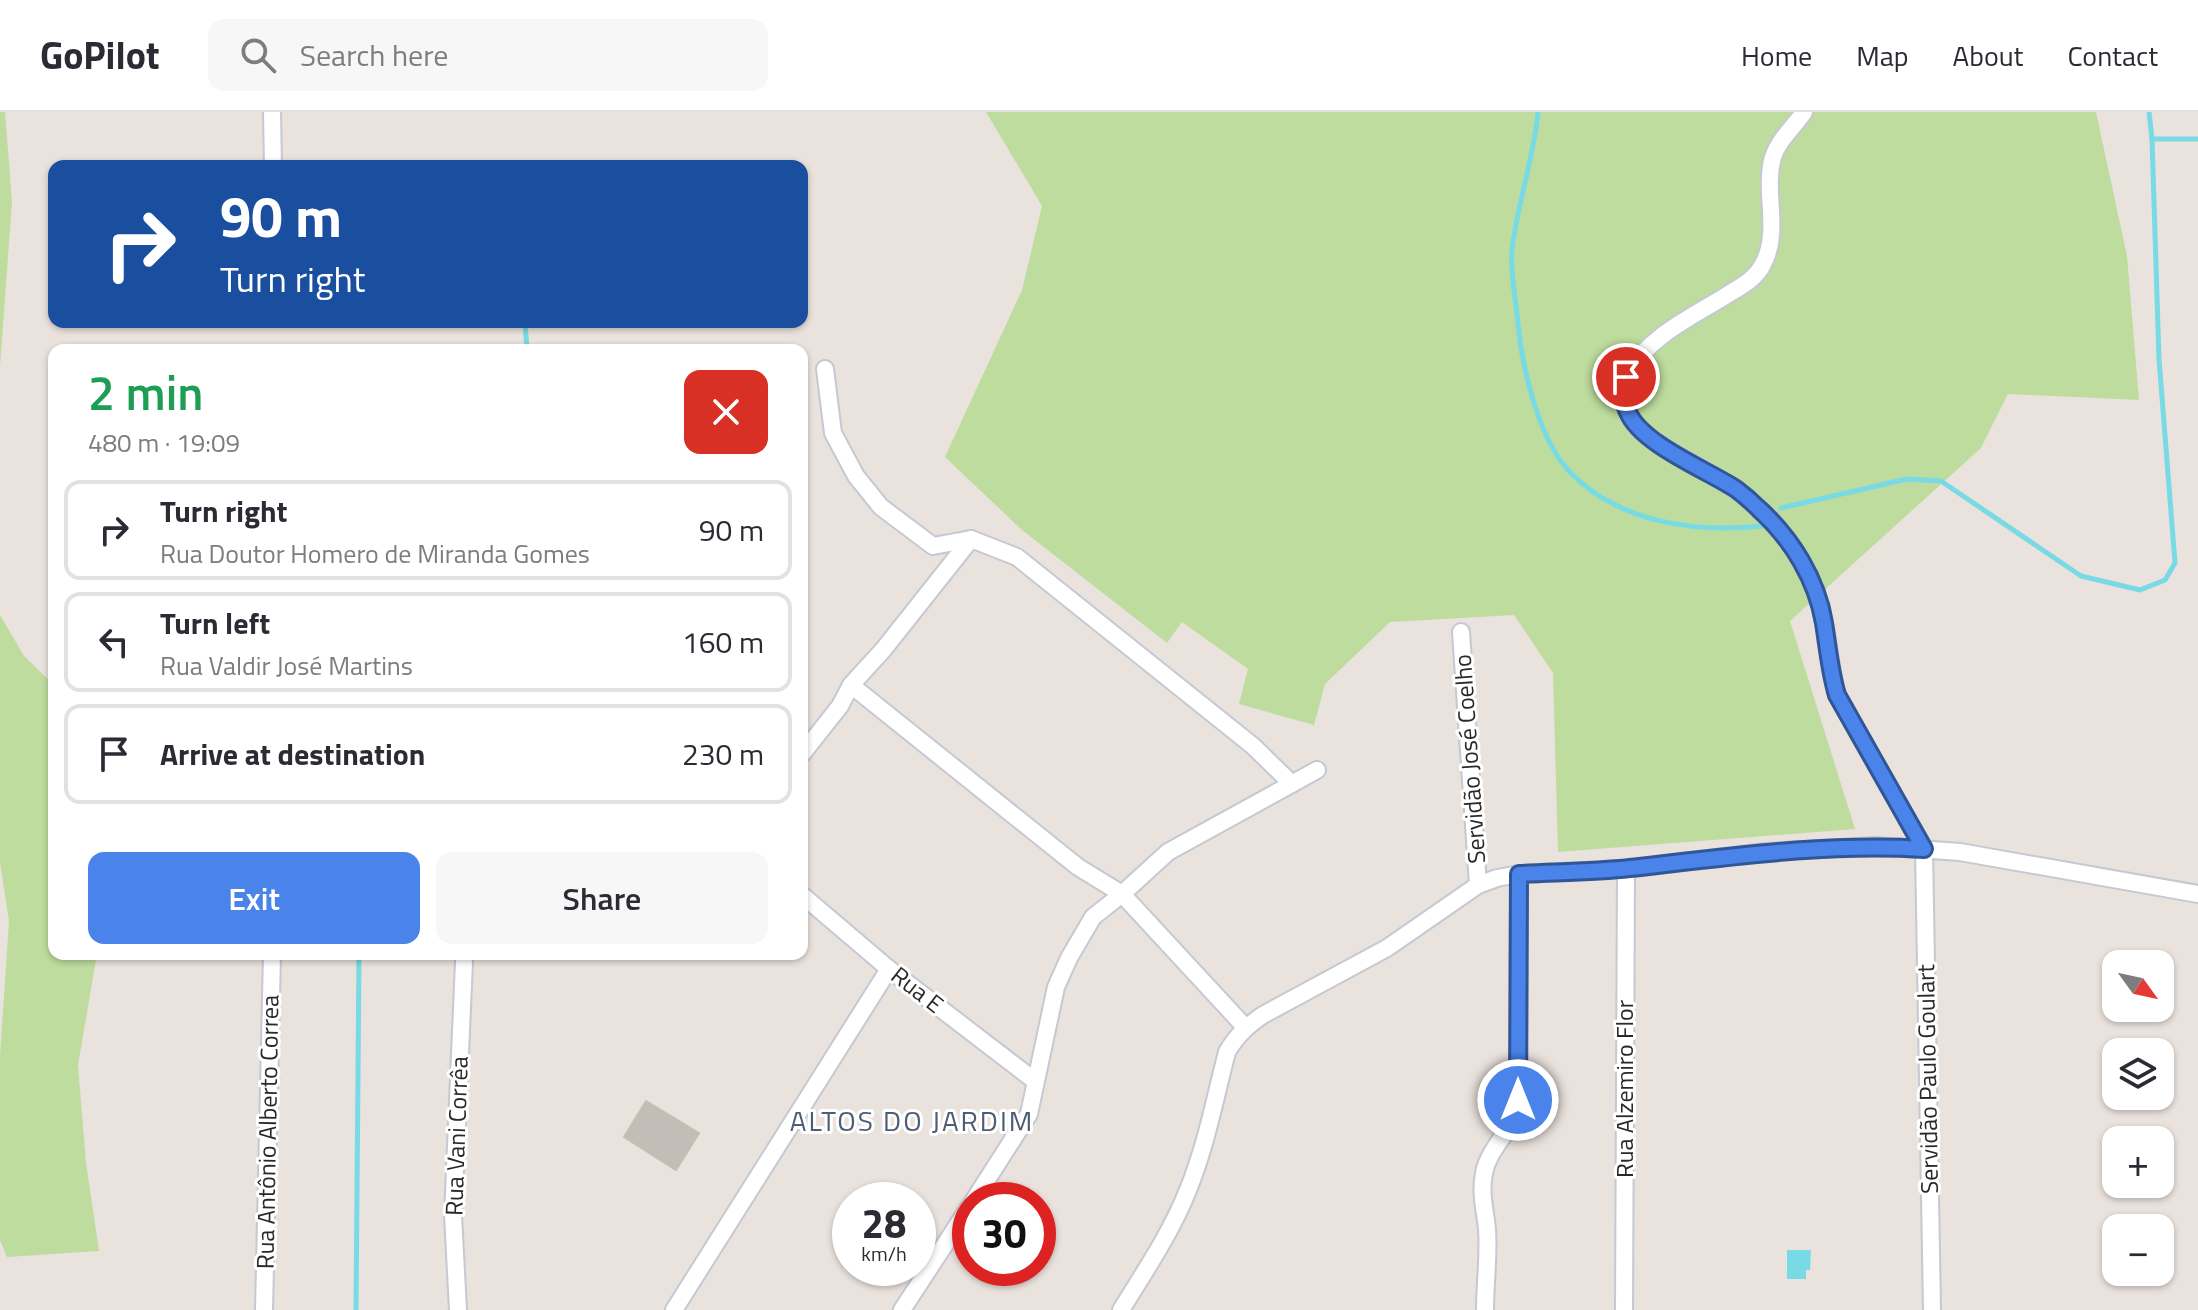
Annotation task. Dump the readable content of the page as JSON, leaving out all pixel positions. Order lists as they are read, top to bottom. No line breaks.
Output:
{"streets":{"street":["Servidão José Coelho","Rua E","Servidão Paulo Goulart","Rua Alzemiro Flor","Rua Antônio Alberto Correa","Rua Vani Corrêa"]},"districts":["ALTOS DO JARDIM"],"north":"bottom right","page":{"header":"GoPilot","search":"Search here","nav":["Home","Map","About","Contact"],"turn":["90 m","Turn right"],"heading":["2 min","480 m · 19:09"],"list":[{"name":"Turn right","note":"Rua Doutor Homero de Miranda Gomes","value":"90 m"},{"name":"Turn left","note":"Rua Valdir José Martins","value":"160 m"},{"name":"Arrive at destination","value":"230 m"}],"buttons":["Exit","Share"],"map_buttons":["+","−"],"speed":"28 km/h","limit":"30"}}
